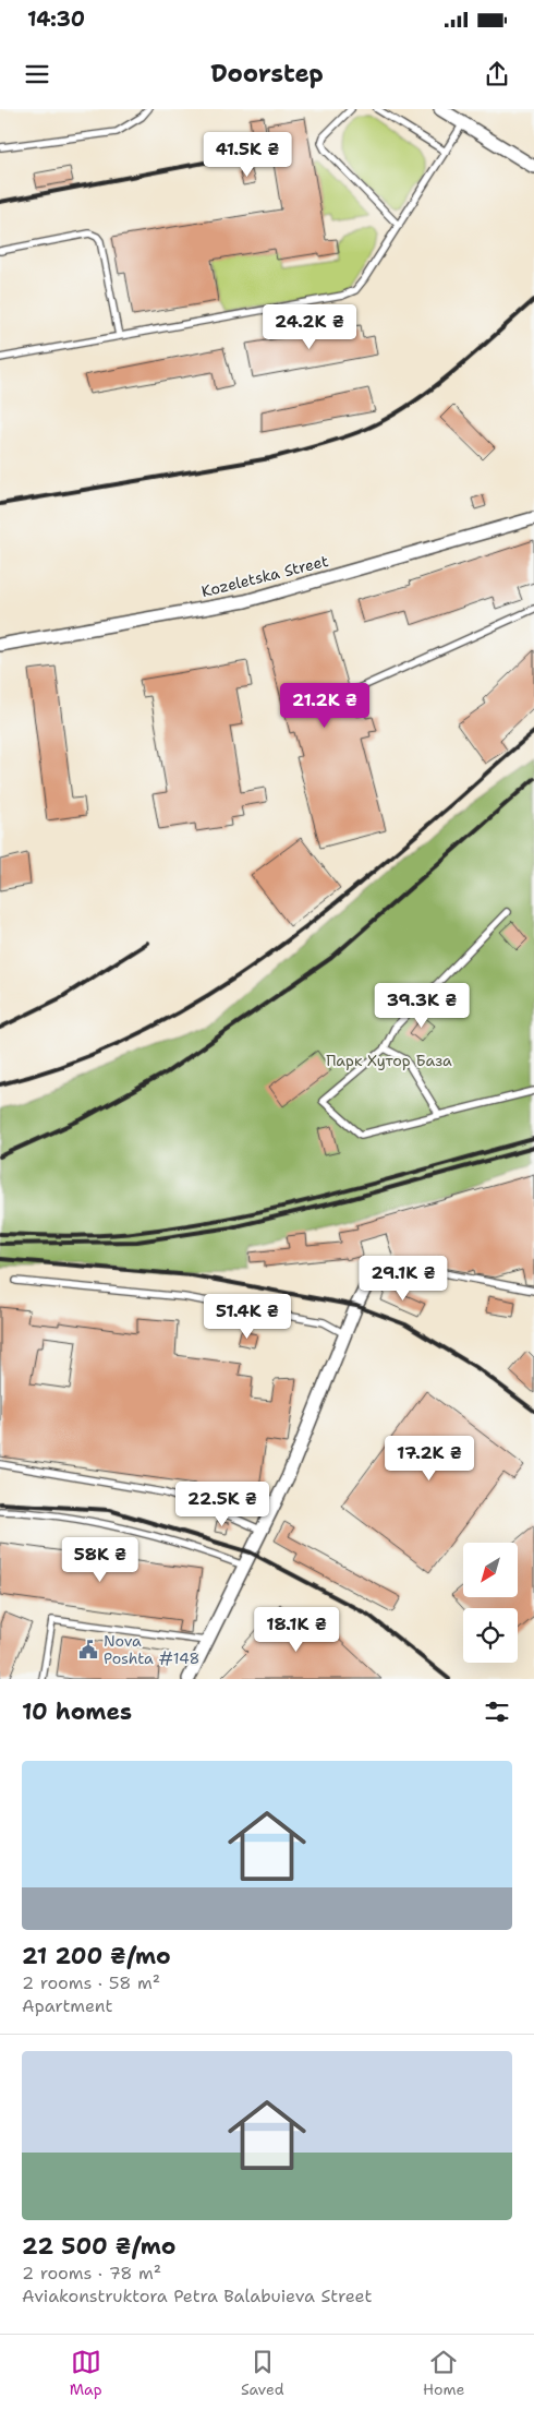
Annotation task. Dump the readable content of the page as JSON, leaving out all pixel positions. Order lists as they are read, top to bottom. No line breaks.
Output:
{"streets":{"street":["Kozeletska Street"]},"parks":["Парк Хутор База"],"places":{"public building":["Nova Poshta #148"]},"north":"bottom left","page":{"status":"14:30","header":"Doorstep","price":["41.5K ₴","24.2K ₴","21.2K ₴","39.3K ₴","29.1K ₴","51.4K ₴","17.2K ₴","22.5K ₴","58K ₴","18.1K ₴"],"heading":"10 homes","list":[{"name":"21 200 ₴/mo","note":"2 rooms · 58 m² · Apartment"},{"name":"22 500 ₴/mo","note":"2 rooms · 78 m² · Aviakonstruktora Petra Balabuieva Street"}],"tabs":["Map","Saved","Home"]}}
